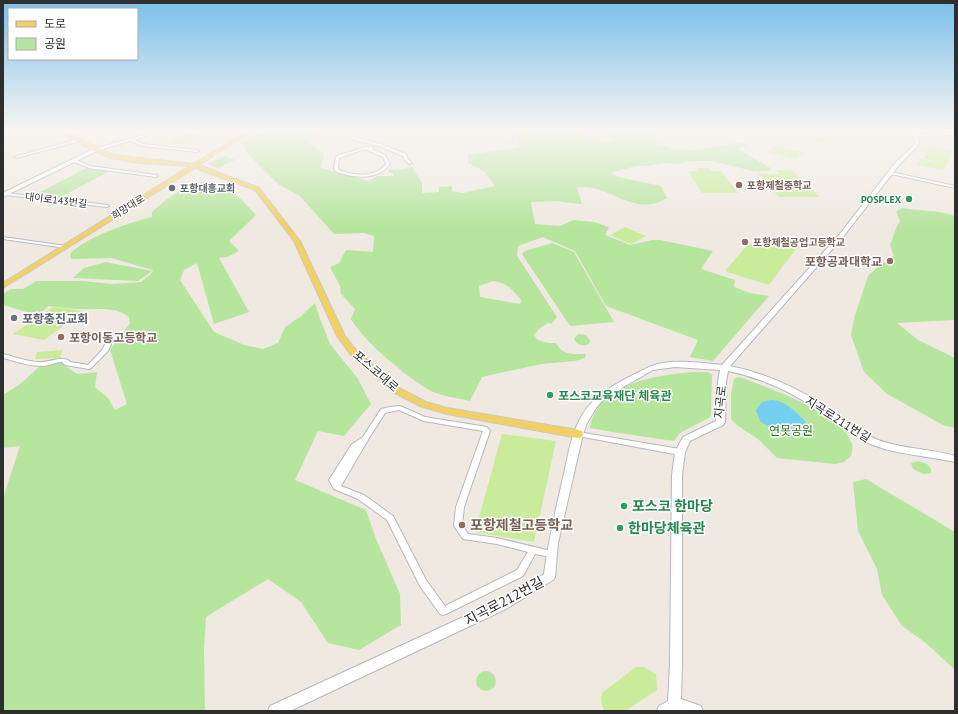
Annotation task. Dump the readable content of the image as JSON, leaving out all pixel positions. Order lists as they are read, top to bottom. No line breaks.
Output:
{"streets":{"main road":["희망대로","포스코대로","지곡로","지곡로211번길","지곡로212번길"],"street":["대이로143번길"]},"crossings":[["희망대로","포스코대로"],["포스코대로","지곡로"],["포스코대로","지곡로212번길"],["지곡로","지곡로211번길"],["지곡로","지곡로212번길"],["지곡로211번길","지곡로212번길"]],"parks":["연못공원"],"places":["포항제철중학교","포항대흥교회","POSPLEX","포항제철공업고등학교","포항공과대학교","포항충진교회","포항이동고등학교","포스코교육재단 체육관","포스코 한마당","포항제철고등학교","한마당체육관"],"legend":["도로","공원"]}
